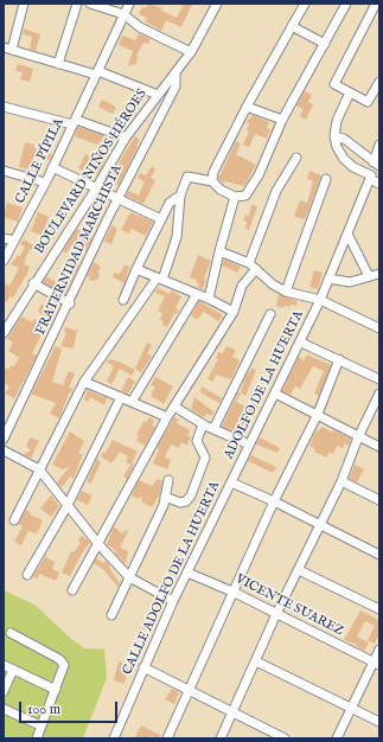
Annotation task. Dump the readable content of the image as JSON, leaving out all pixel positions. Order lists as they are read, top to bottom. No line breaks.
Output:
{"streets":{"street":["CALLE PÍPILA","BOULEVARD NIÑOS HÉROES","FRATERNIDAD MARCHISTA","ADOLFO DE LA HUERTA","CALLE ADOLFO DE LA HUERTA","VICENTE SUAREZ"]},"crossings":[["BOULEVARD NIÑOS HÉROES","FRATERNIDAD MARCHISTA"],["ADOLFO DE LA HUERTA","CALLE ADOLFO DE LA HUERTA"],["CALLE ADOLFO DE LA HUERTA","VICENTE SUAREZ"]],"scale_bar":"100 m"}
